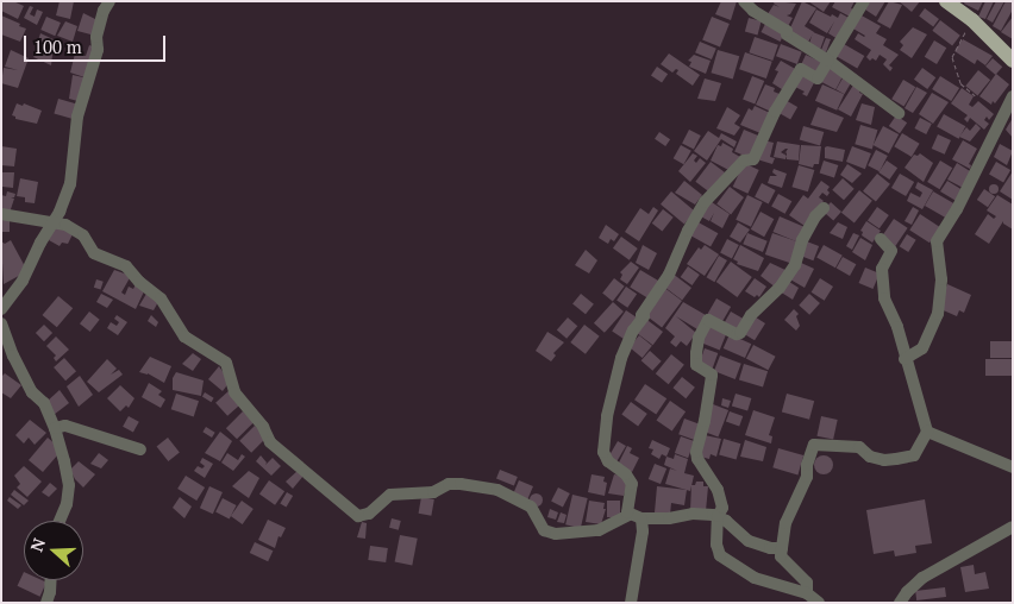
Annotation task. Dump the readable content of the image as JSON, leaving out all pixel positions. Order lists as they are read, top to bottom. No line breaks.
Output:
{"scale_bar":"100 m","north":"left"}
